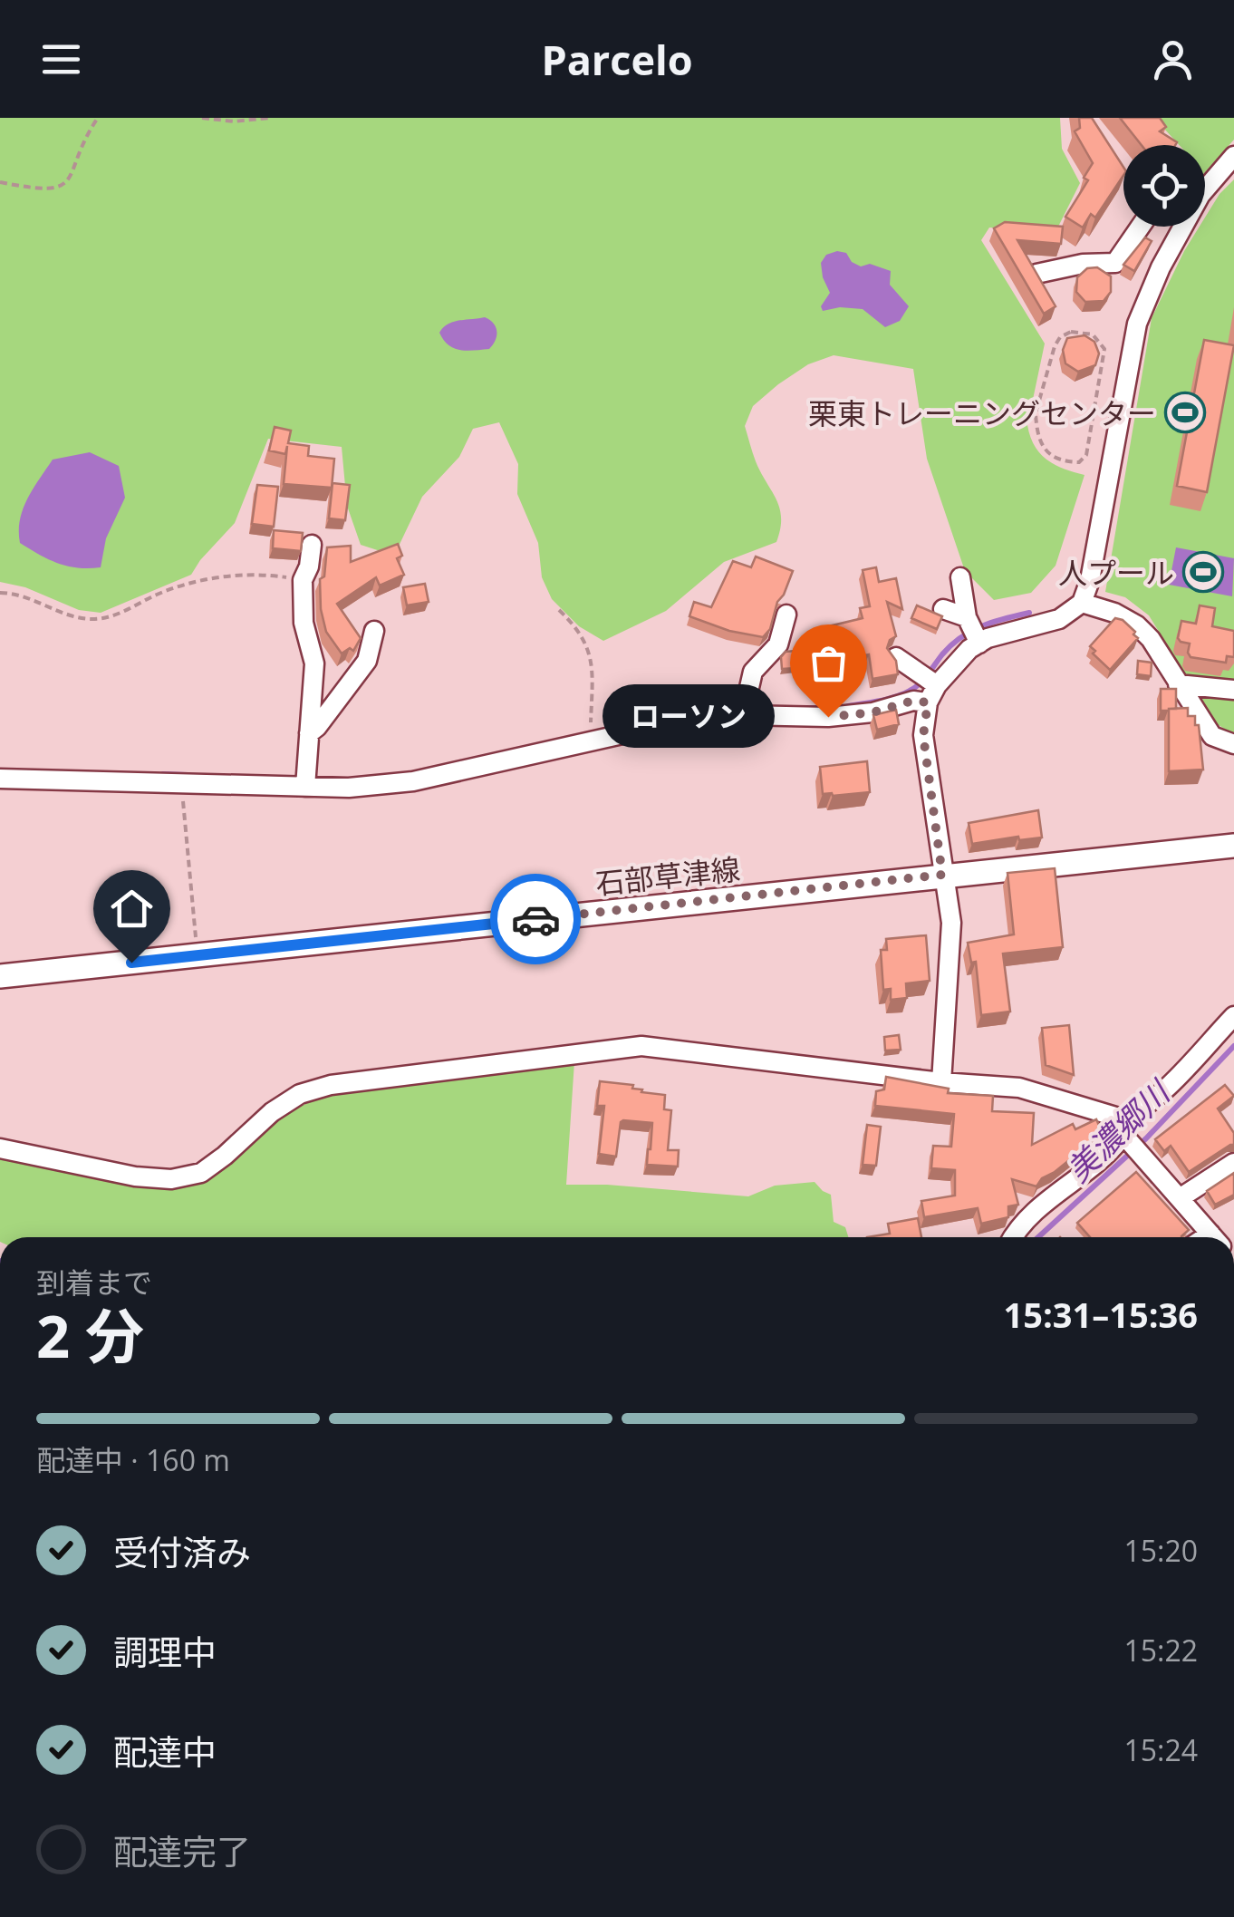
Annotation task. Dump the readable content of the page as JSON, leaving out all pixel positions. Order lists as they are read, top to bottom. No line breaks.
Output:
{"streets":{"main road":["石部草津線"]},"water":["美濃郷川"],"places":{"sports":["栗東トレーニングセンター","人プール"],"other":["ローソン"]},"page":{"header":"Parcelo","bubble":"ローソン","heading":["2 分","到着まで","15:31–15:36"],"bar":"配達中 · 160 m","list":[["受付済み","15:20"],["調理中","15:22"],["配達中","15:24"],"配達完了"]}}
